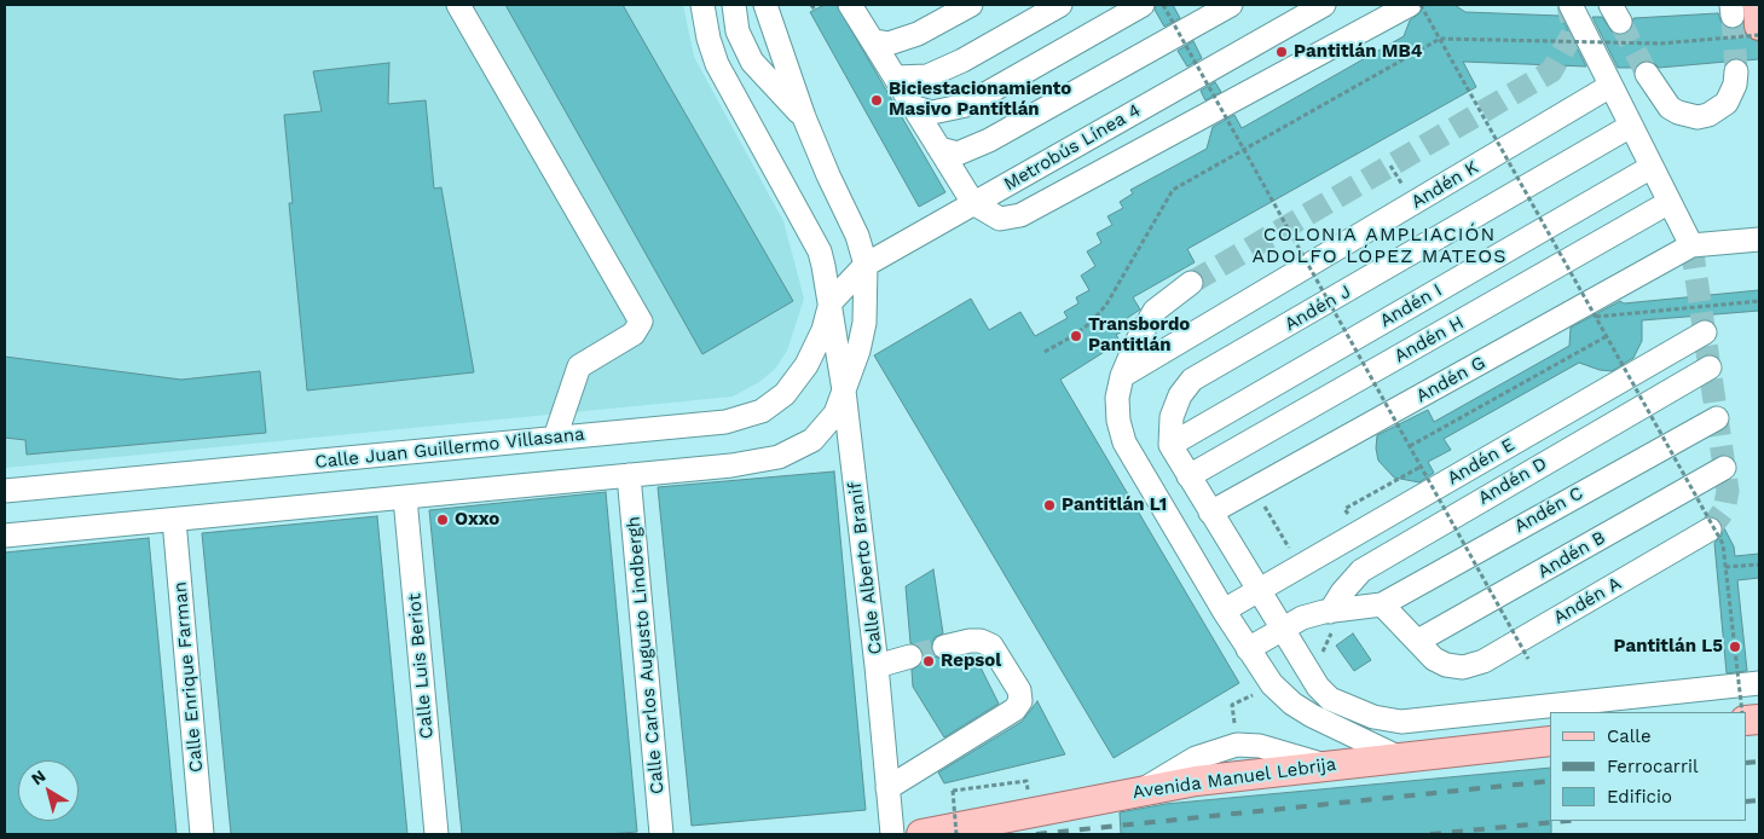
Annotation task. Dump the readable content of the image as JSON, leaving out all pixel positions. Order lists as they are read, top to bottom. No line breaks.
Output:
{"streets":{"main road":["Avenida Manuel Lebrija"],"street":["Metrobús Línea 4","Andén K","Andén I","Andén J","Andén H","Andén G","Calle Juan Guillermo Villasana","Andén E","Andén D","Andén C","Andén B","Calle Alberto Branif","Andén A","Calle Carlos Augusto Lindbergh","Calle Luis Beriot","Calle Enrique Farman"]},"crossings":[["Metrobús Línea 4","Calle Juan Guillermo Villasana"],["Metrobús Línea 4","Calle Alberto Branif"],["Andén I","Andén J"],["Calle Juan Guillermo Villasana","Calle Alberto Branif"],["Andén B","Andén A"]],"districts":["COLONIA AMPLIACIÓN ADOLFO LÓPEZ MATEOS"],"places":["Pantitlán MB4","Biciestacionamiento Masivo Pantitlán","Transbordo Pantitlán","Pantitlán L1","Oxxo","Pantitlán L5","Repsol"],"legend":["Calle","Ferrocarril","Edificio"],"north":"top left"}
